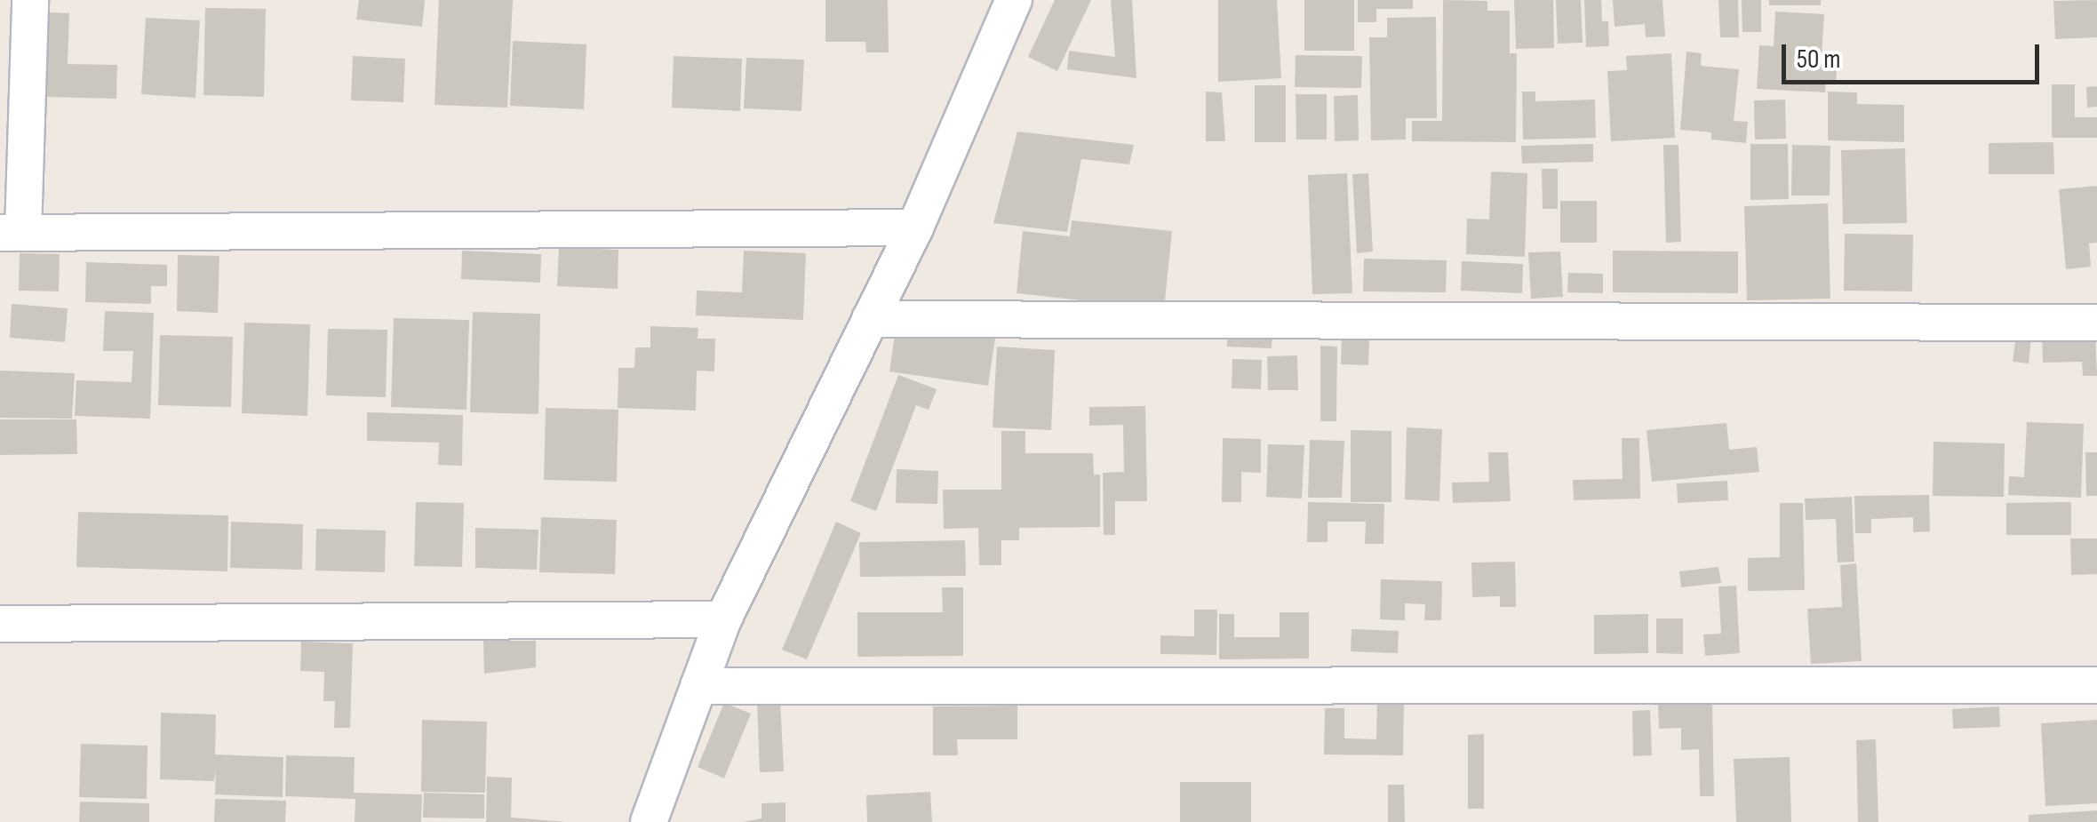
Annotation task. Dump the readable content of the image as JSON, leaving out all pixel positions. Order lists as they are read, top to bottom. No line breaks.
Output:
{"scale_bar":"50 m"}
